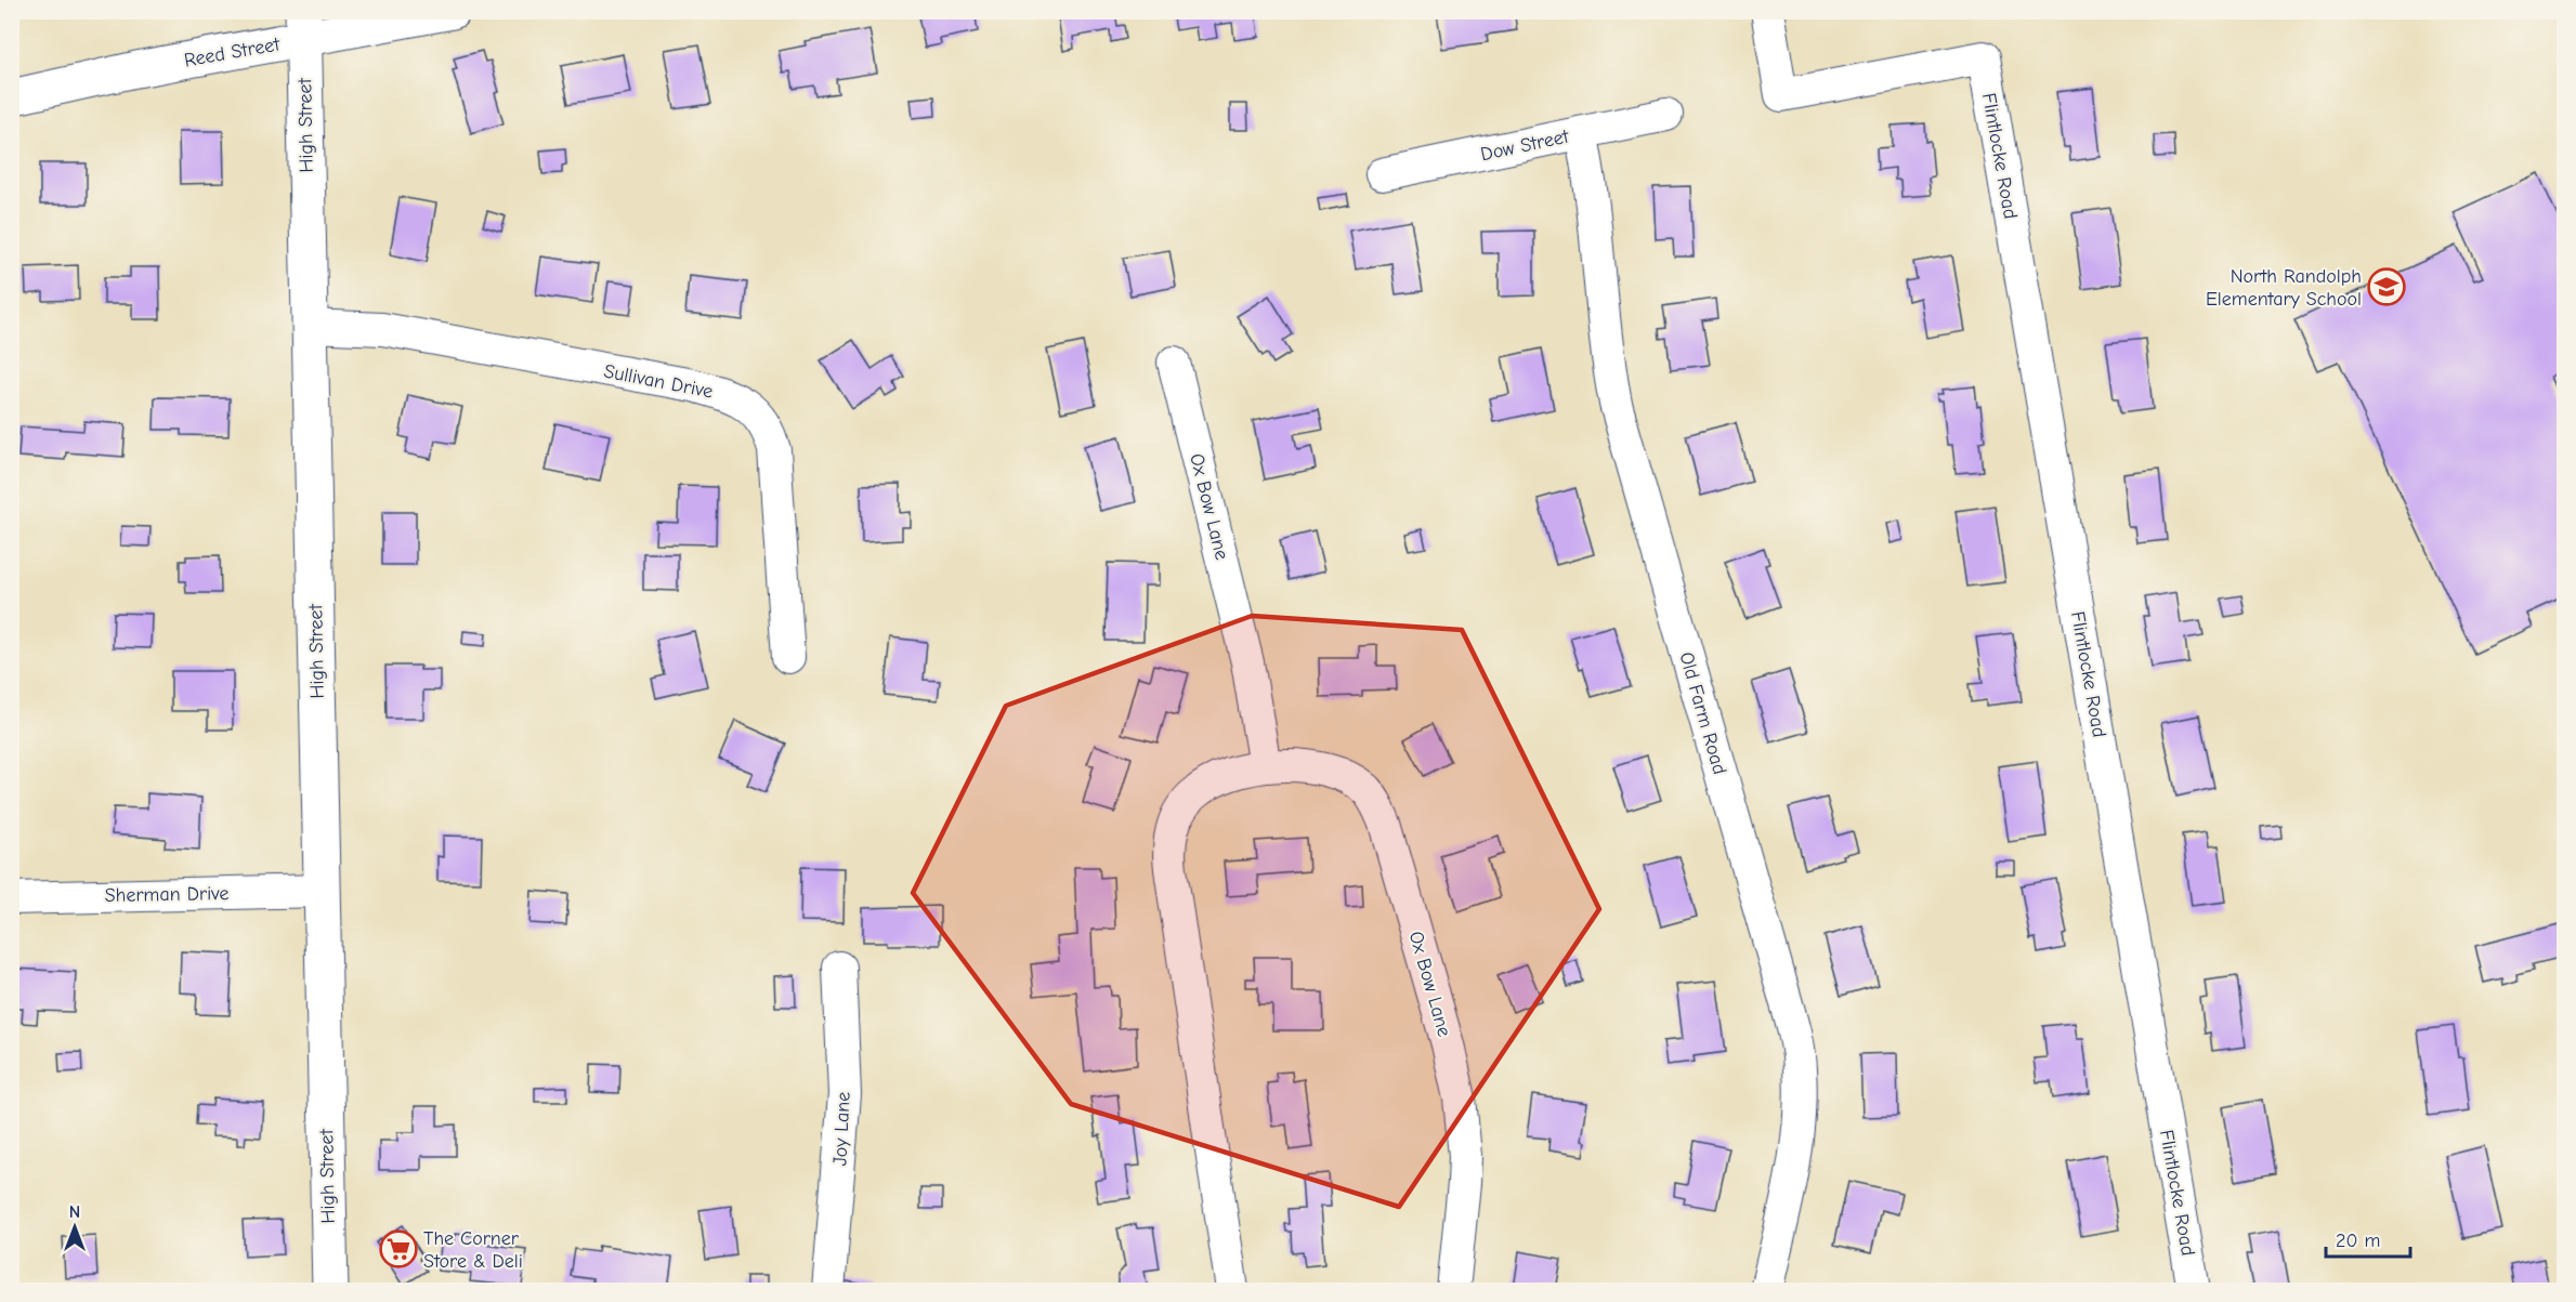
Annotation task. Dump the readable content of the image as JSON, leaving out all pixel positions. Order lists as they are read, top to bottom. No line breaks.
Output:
{"streets":{"main road":["Reed Street","High Street"],"street":["Dow Street","Flintlocke Road","Sullivan Drive","Ox Bow Lane","Old Farm Road","Sherman Drive","Joy Lane"]},"crossings":[["Reed Street","High Street"],["High Street","Sullivan Drive"],["High Street","Sherman Drive"],["Dow Street","Old Farm Road"]],"places":{"school or university":["North Randolph Elementary School"],"supermarket":["The Corner Store & Deli"]},"scale_bar":"20 m","north":"top"}
